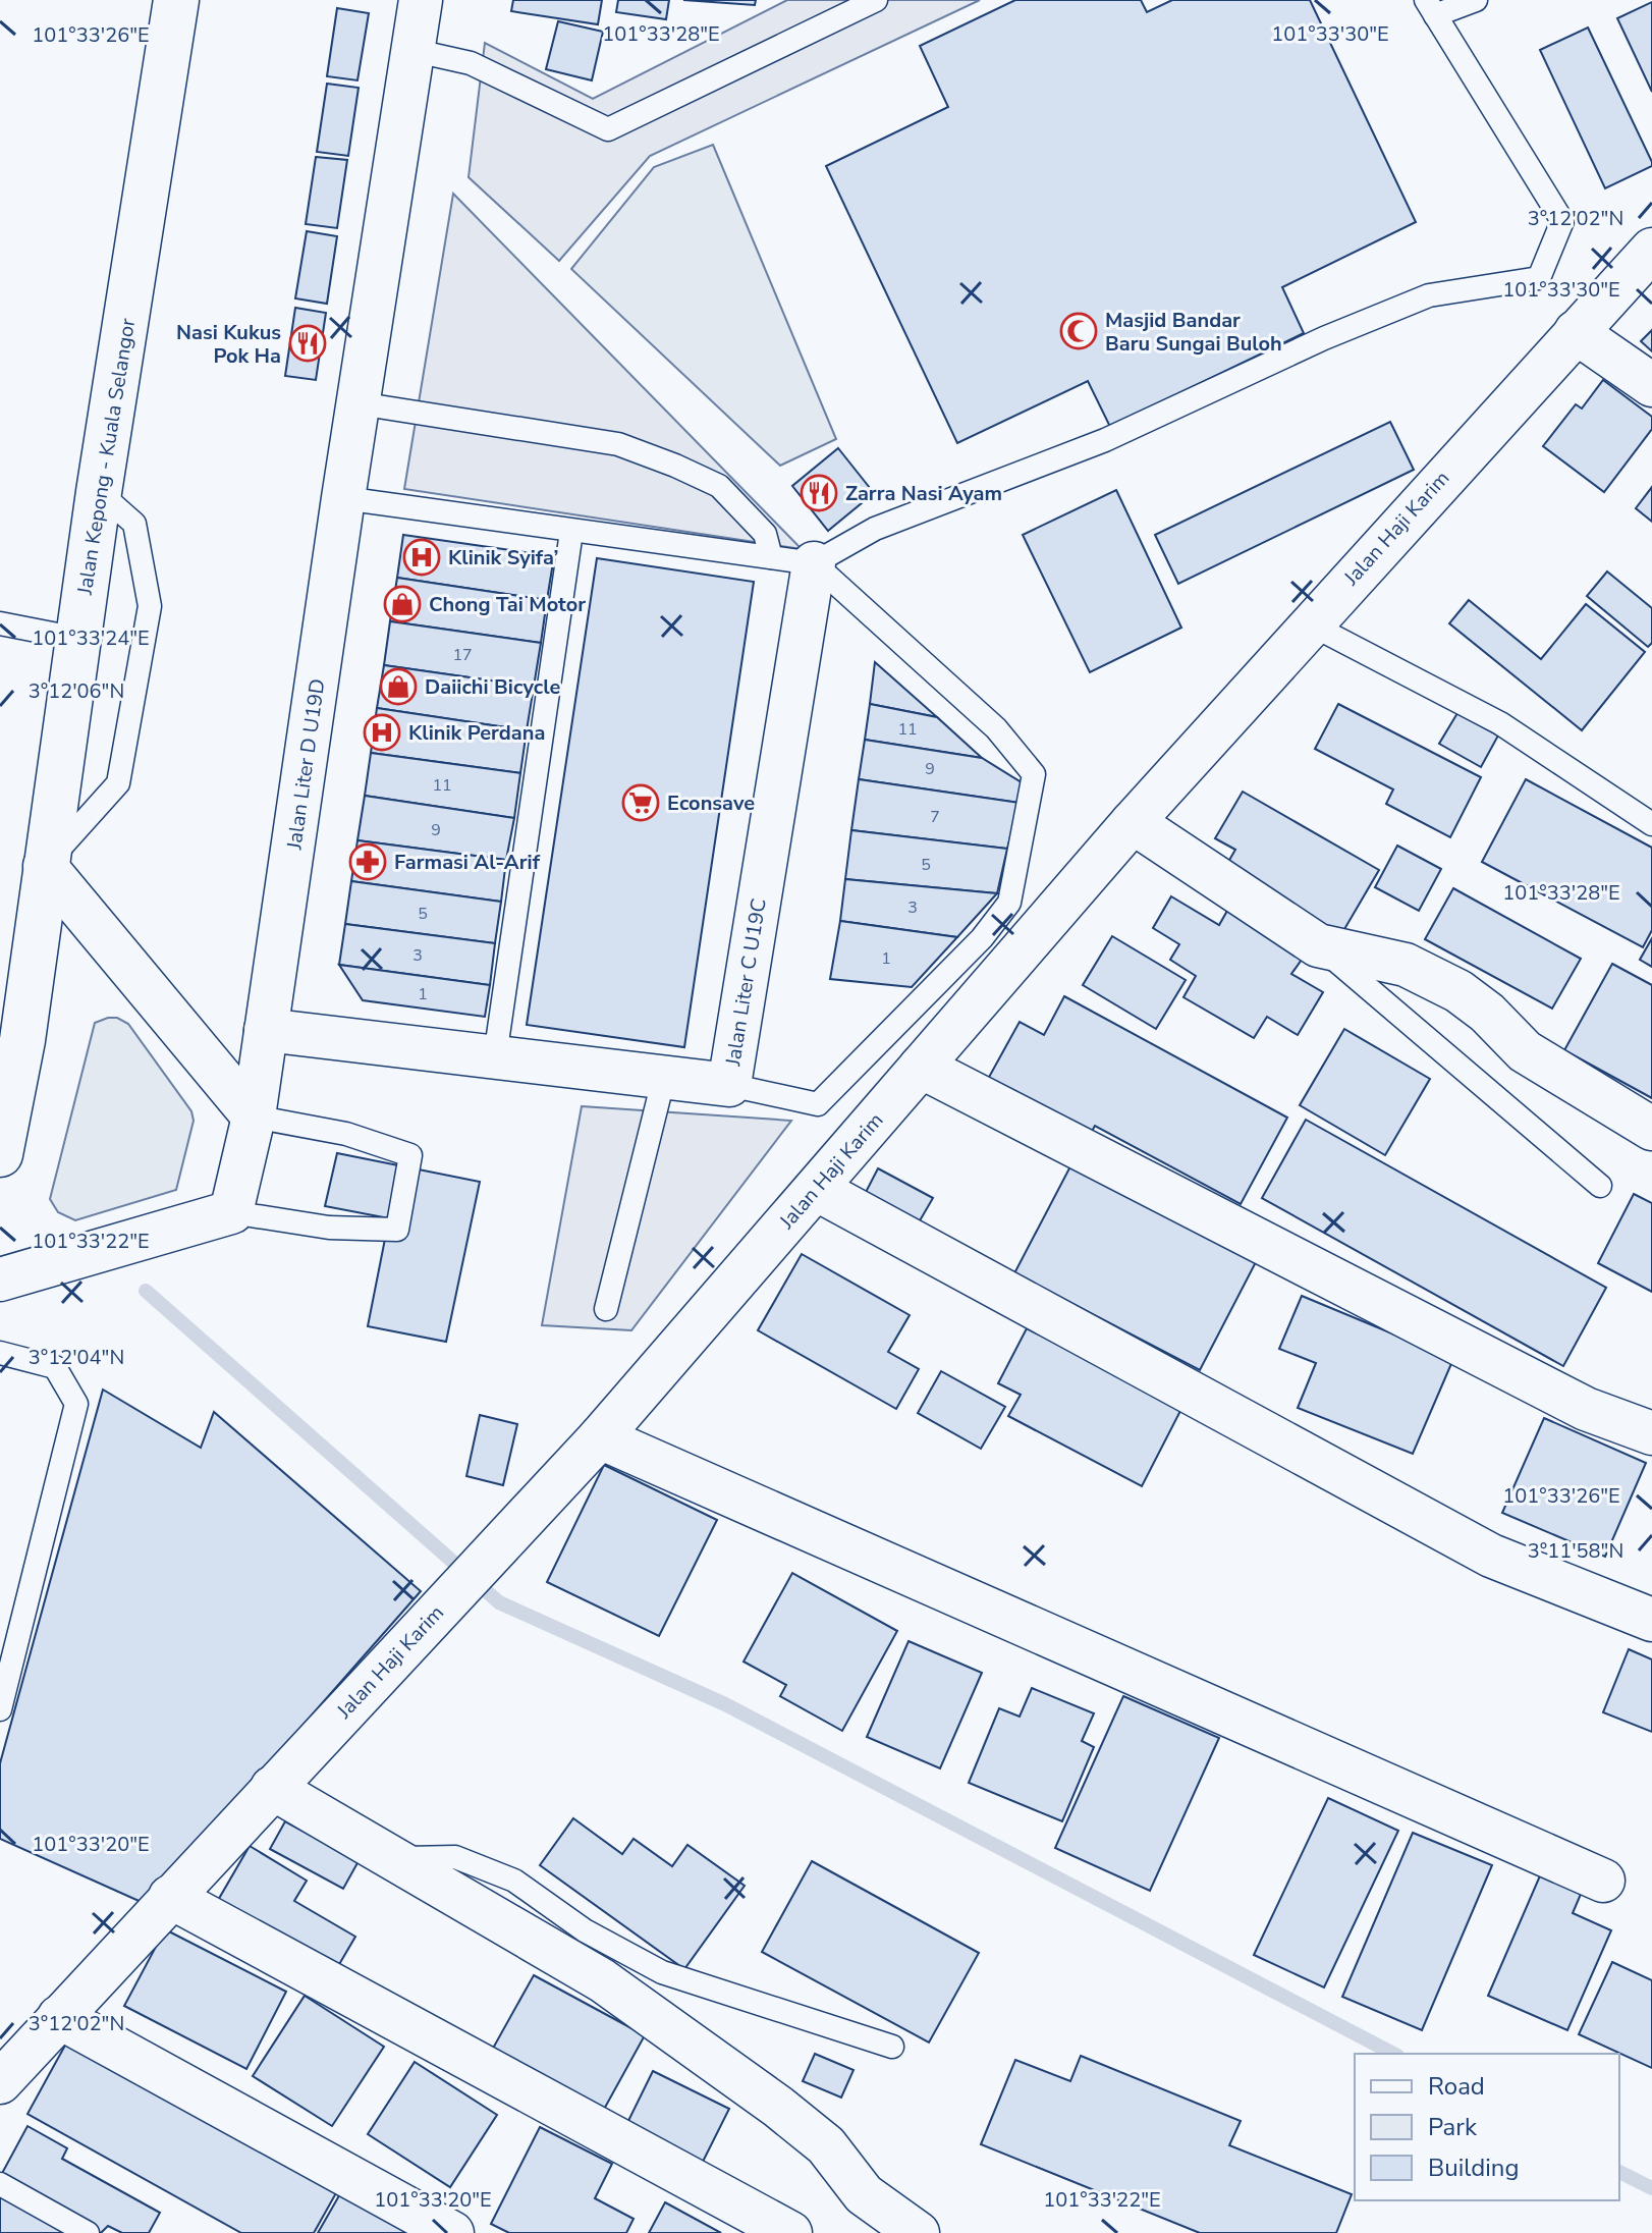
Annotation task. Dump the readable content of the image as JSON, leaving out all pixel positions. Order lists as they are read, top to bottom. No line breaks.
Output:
{"streets":{"highway":["Jalan Kepong - Kuala Selangor"],"street":["Jalan Haji Karim","Jalan Liter D U19D","Jalan Liter C U19C"]},"crossings":[["Jalan Liter D U19D","Jalan Liter C U19C"]],"places":{"mosque":["Masjid Bandar Baru Sungai Buloh"],"restaurant":["Nasi Kukus Pok Ha","Zarra Nasi Ayam"],"hospital":["Klinik Syifa’","Klinik Perdana"],"shop":["Chong Tai Motor","Daiichi Bicycle"],"supermarket":["Econsave"],"pharmacy":["Farmasi Al-Arif"]},"house_numbers":["17","11","9","11","7","9","5","3","5","3","1","1"],"legend":["Road","Park","Building"],"coordinates":["101°33'28\"E","101°33'30\"E","101°33'26\"E","3°12'02\"N","101°33'24\"E","3°12'06\"N","101°33'22\"E","3°12'04\"N","3°11'58\"N","101°33'20\"E"]}
